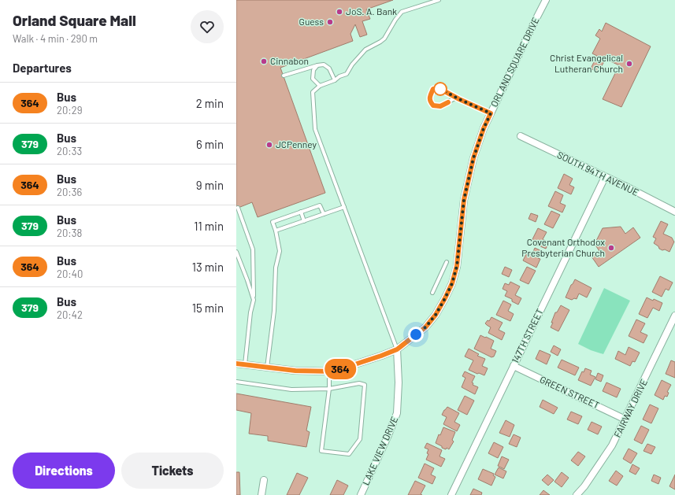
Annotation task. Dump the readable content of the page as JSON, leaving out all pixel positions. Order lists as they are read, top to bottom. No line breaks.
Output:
{"streets":{"street":["ORLAND SQUARE DRIVE","SOUTH 94TH AVENUE","147TH STREET","GREEN STREET","FAIRWAY DRIVE","LAKE VIEW DRIVE"]},"crossings":[["ORLAND SQUARE DRIVE","LAKE VIEW DRIVE"],["SOUTH 94TH AVENUE","147TH STREET"],["147TH STREET","GREEN STREET"],["GREEN STREET","FAIRWAY DRIVE"]],"places":["JoS. A. Bank","Guess","Cinnabon","Christ Evangelical Lutheran Church","JCPenney","Covenant Orthodox Presbyterian Church"],"lines":["bus line 364"],"page":{"heading":[["Orland Square Mall","Walk · 4 min · 290 m"],"Departures"],"on_map":"364","list":[{"mark":"364","name":"Bus","note":"20:29","value":"2 min"},{"mark":"379","name":"Bus","note":"20:33","value":"6 min"},{"mark":"364","name":"Bus","note":"20:36","value":"9 min"},{"mark":"379","name":"Bus","note":"20:38","value":"11 min"},{"mark":"364","name":"Bus","note":"20:40","value":"13 min"},{"mark":"379","name":"Bus","note":"20:42","value":"15 min"}],"buttons":["Directions","Tickets"]}}
